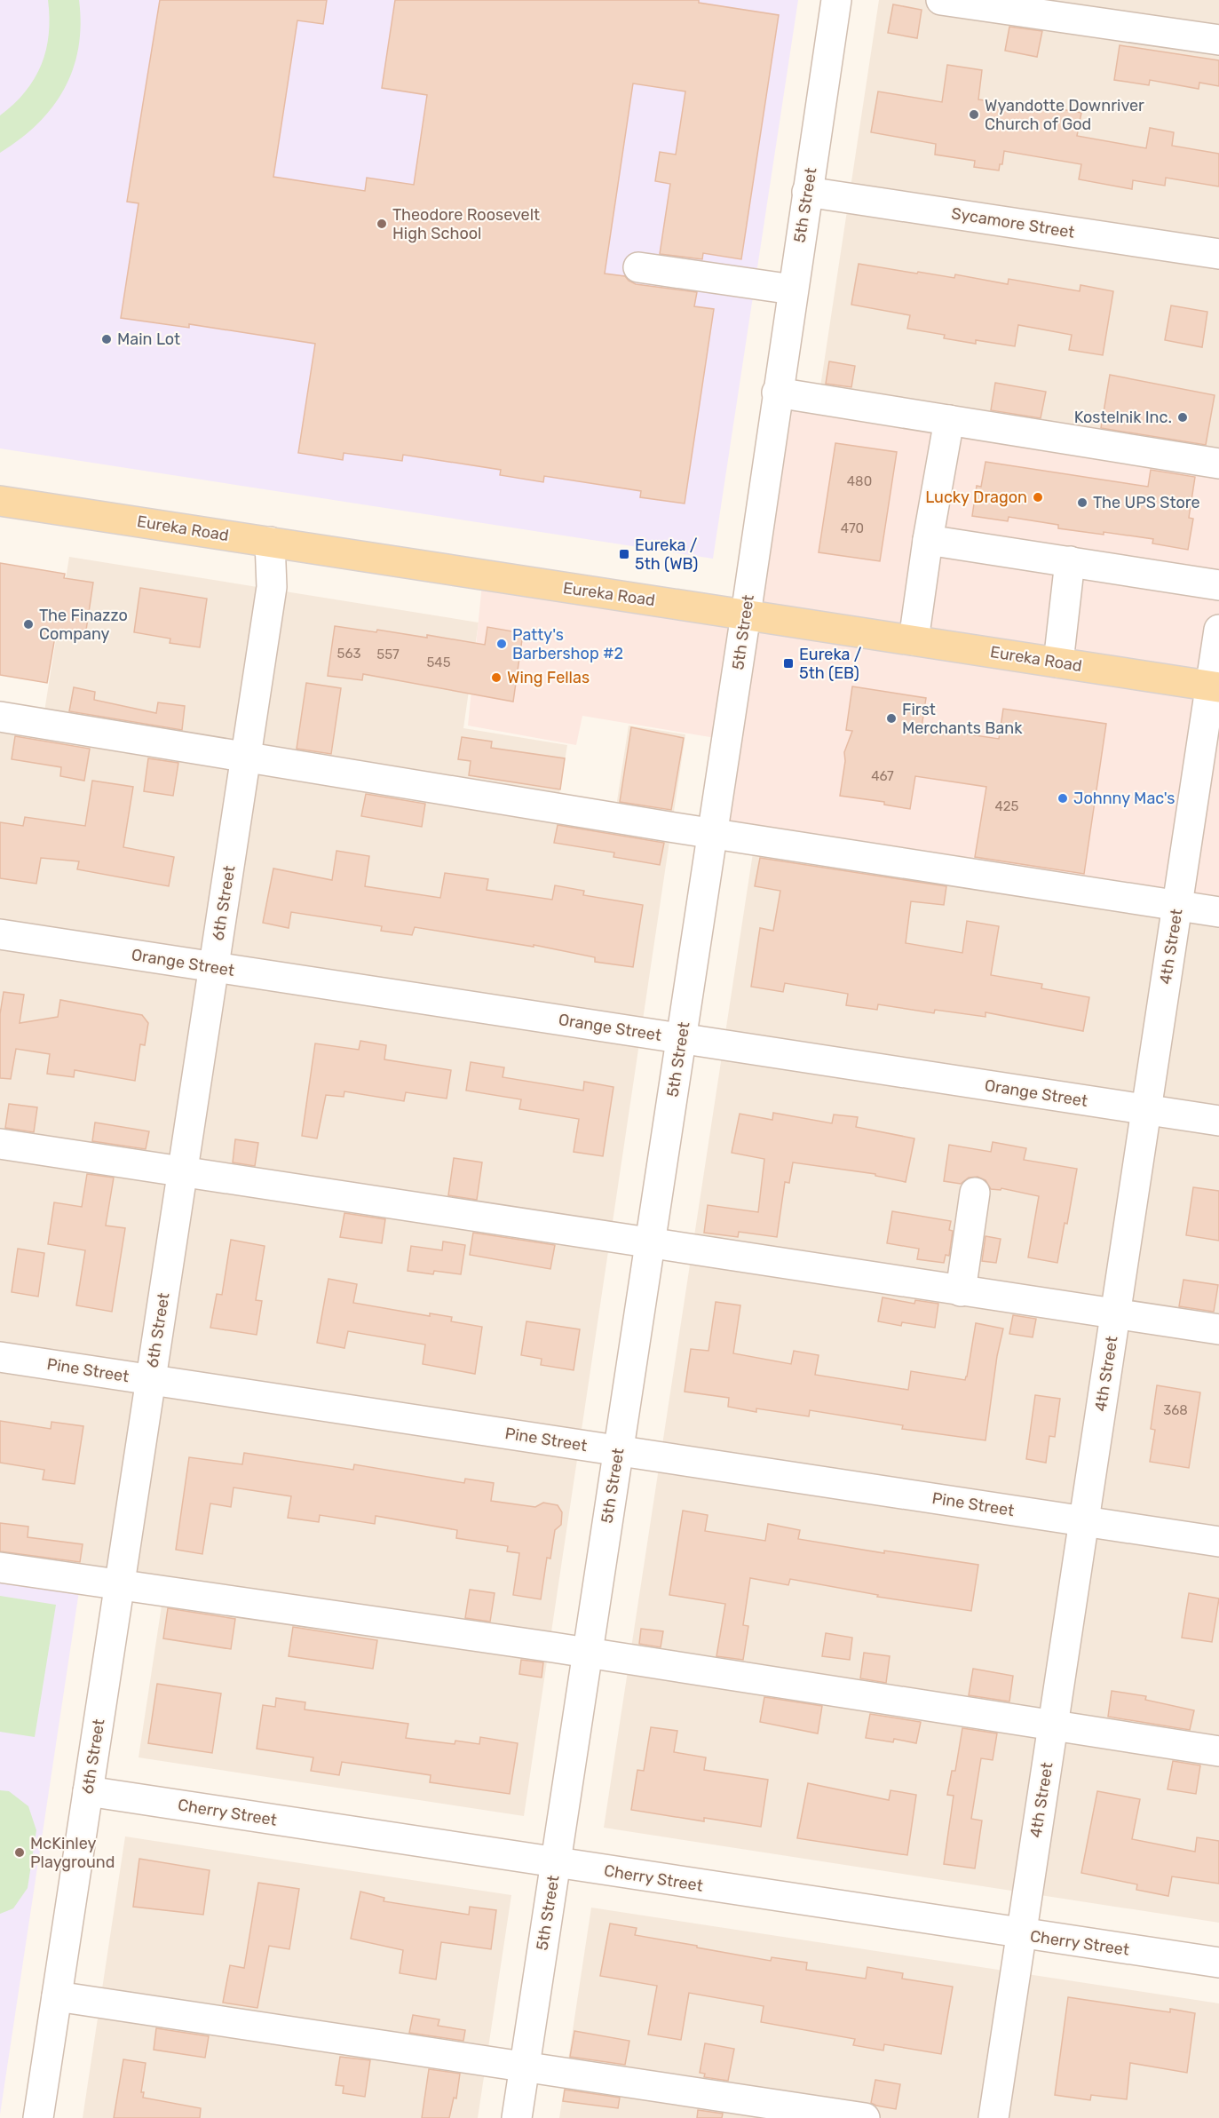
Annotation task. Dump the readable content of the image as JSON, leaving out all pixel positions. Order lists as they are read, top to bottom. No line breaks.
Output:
{"streets":{"main road":["Eureka Road"],"street":["5th Street","Sycamore Street","6th Street","4th Street","Orange Street","Pine Street","Cherry Street"]},"crossings":[["5th Street","Sycamore Street"],["5th Street","Eureka Road"],["5th Street","Orange Street"],["5th Street","Pine Street"],["5th Street","Cherry Street"],["Eureka Road","6th Street"],["Eureka Road","4th Street"],["6th Street","Orange Street"],["6th Street","Pine Street"],["6th Street","Cherry Street"],["4th Street","Orange Street"],["4th Street","Pine Street"],["4th Street","Cherry Street"]],"places":{"other":["Wyandotte Downriver Church of God","Theodore Roosevelt High School","Main Lot","Kostelnik Inc.","Lucky Dragon","The UPS Store","The Finazzo Company","Patty's Barbershop #2","Wing Fellas","First Merchants Bank","Johnny Mac's","McKinley Playground"],"transit":["Eureka / 5th (WB)","Eureka / 5th (EB)"]},"house_numbers":["480","470","563","557","545","467","425","368"]}
